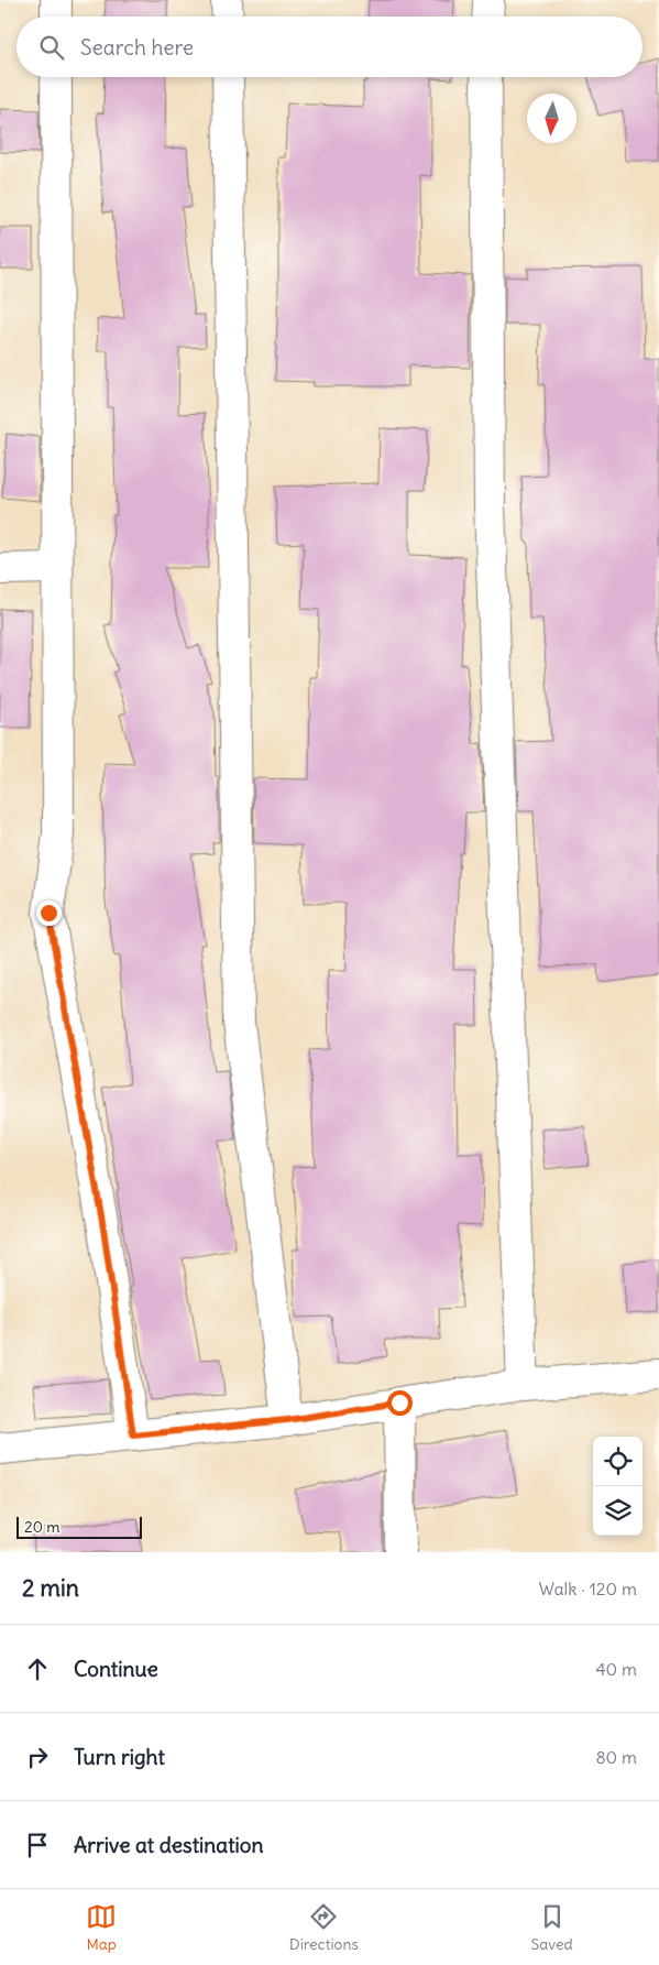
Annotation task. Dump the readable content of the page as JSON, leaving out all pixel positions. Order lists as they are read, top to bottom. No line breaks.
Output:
{"scale_bar":"20 m","north":"bottom","page":{"search":"Search here","scale":"20 m","heading":["2 min","Walk · 120 m"],"list":[["Continue","40 m"],["Turn right","80 m"],"Arrive at destination"],"nav":["Map","Directions","Saved"]}}
